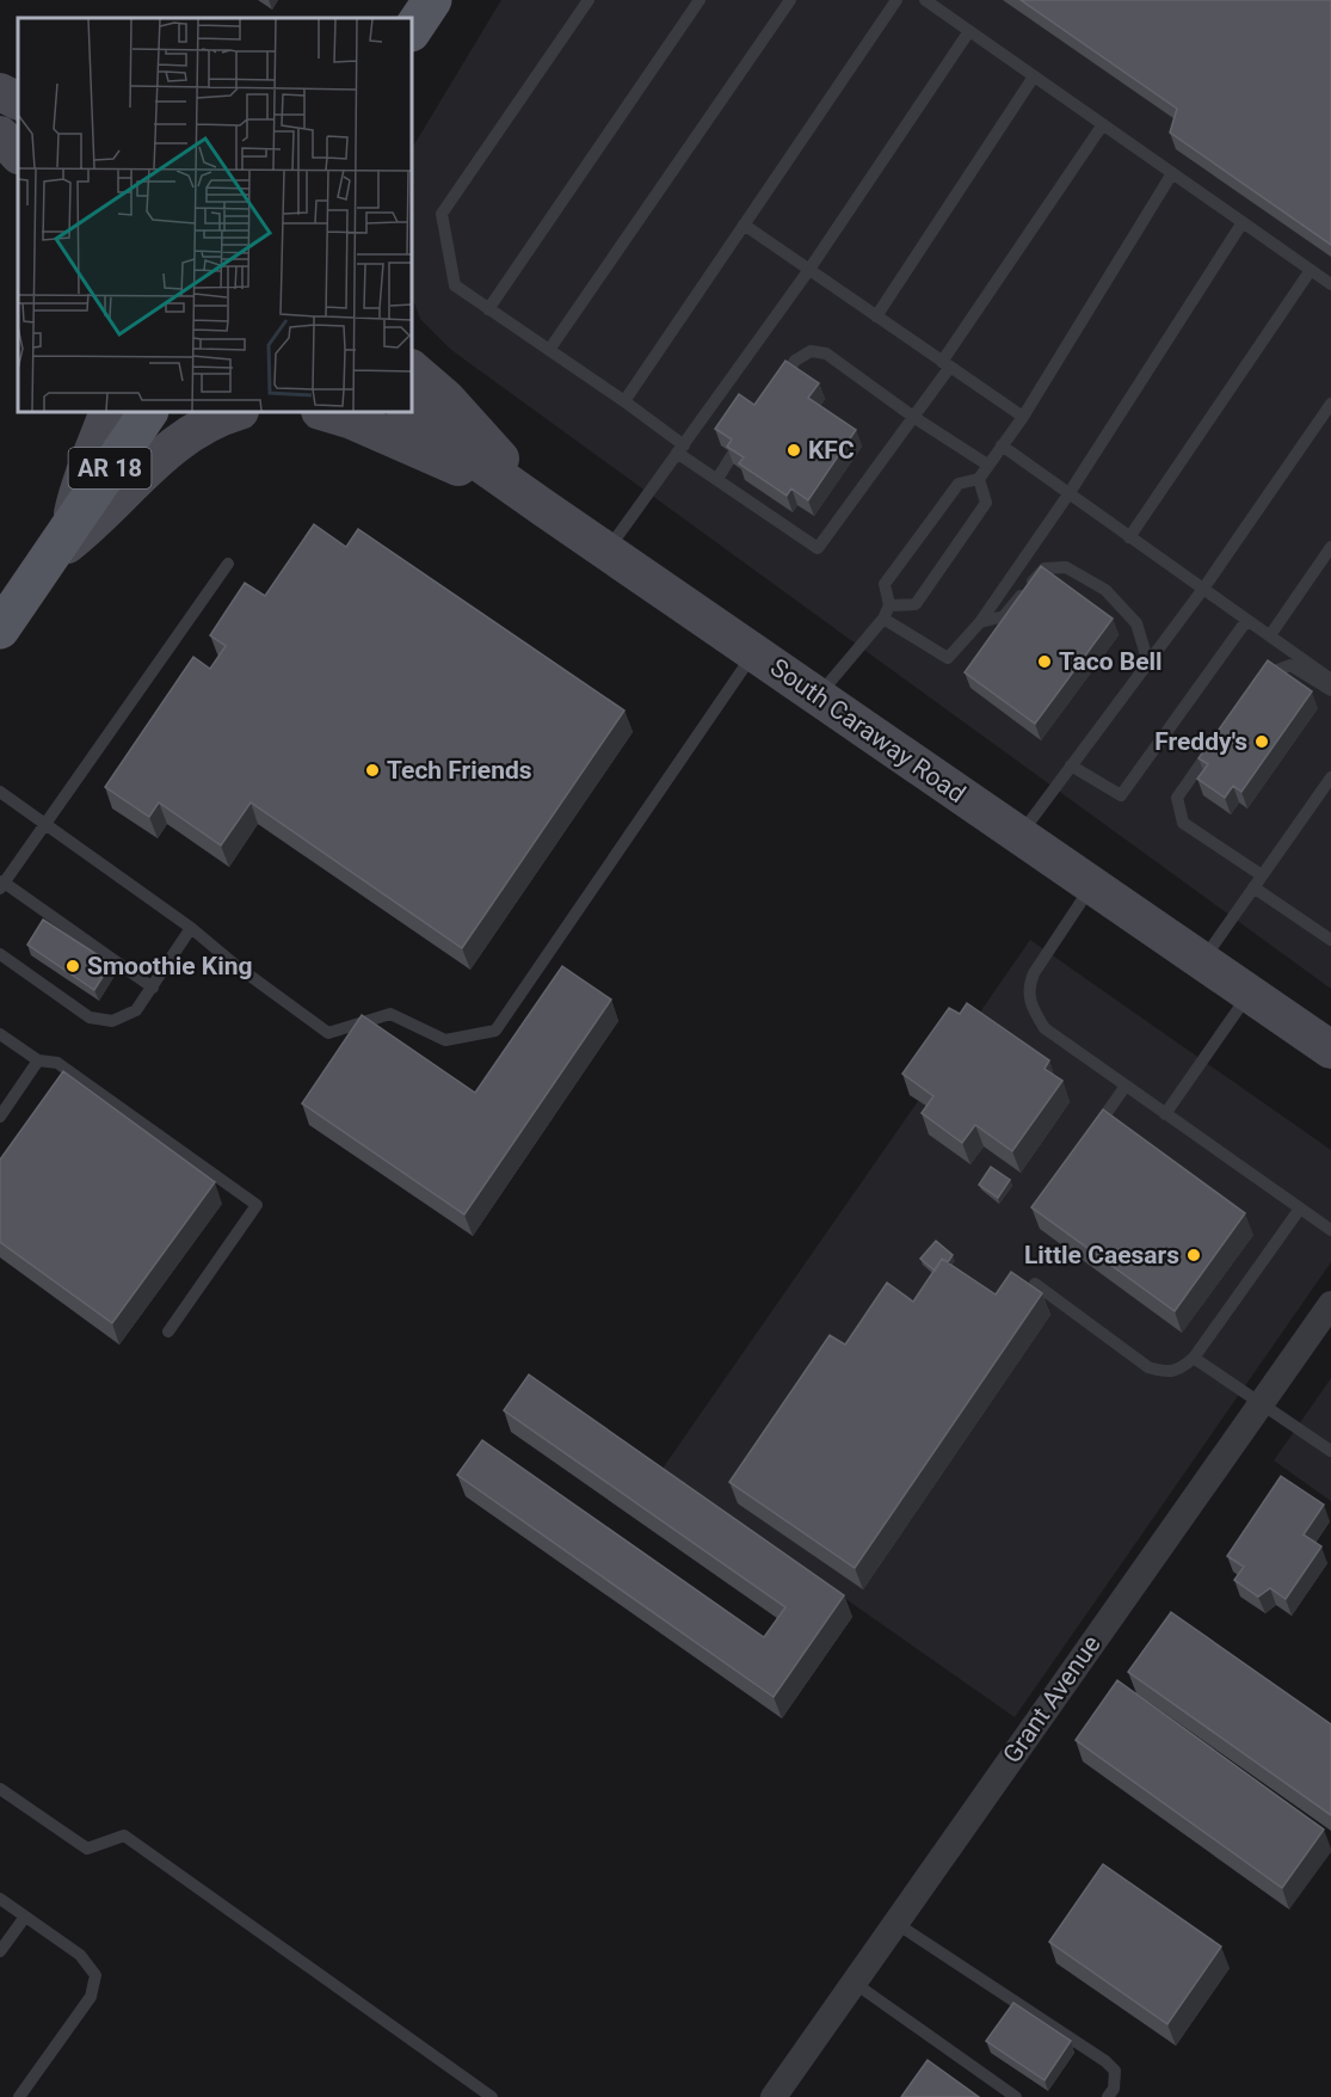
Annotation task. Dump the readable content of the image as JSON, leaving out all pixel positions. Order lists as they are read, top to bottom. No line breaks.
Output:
{"streets":{"main road":["AR 18","South Caraway Road"],"street":["Grant Avenue"]},"places":["KFC","Taco Bell","Freddy's","Tech Friends","Smoothie King","Little Caesars"]}
